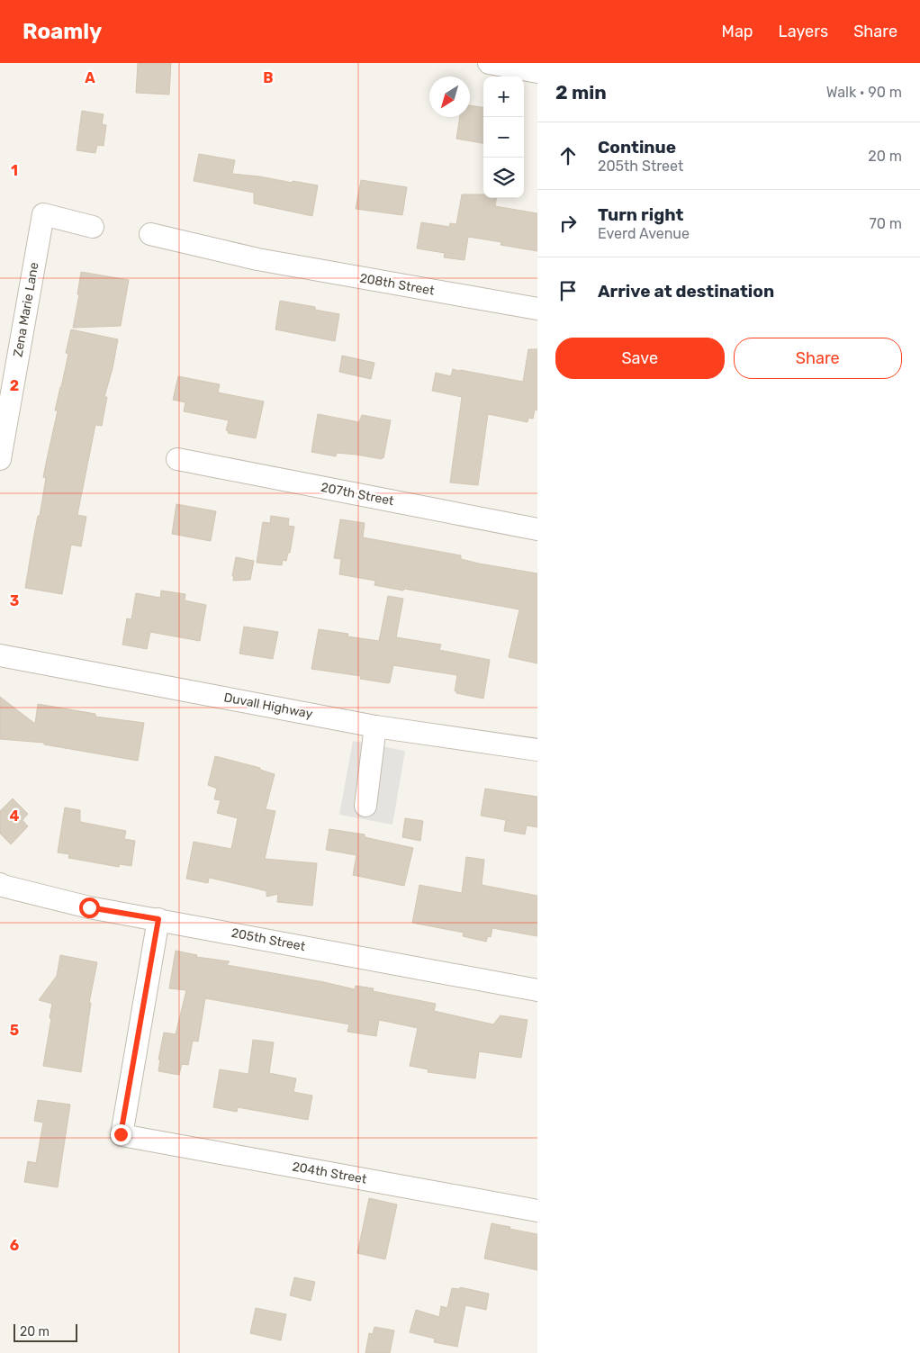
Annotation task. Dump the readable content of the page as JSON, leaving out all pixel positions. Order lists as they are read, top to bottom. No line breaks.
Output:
{"streets":{"street":["208th Street","Zena Marie Lane","207th Street","Duvall Highway","205th Street","204th Street"]},"crossings":[["205th Street","204th Street"]],"scale_bar":"20 m","north":"bottom left","page":{"header":"Roamly","nav":["Map","Layers","Share"],"heading":["2 min","Walk · 90 m"],"map_buttons":["+","−"],"list":[["Continue","205th Street","20 m"],["Turn right","Everd Avenue","70 m"],"Arrive at destination"],"buttons":["Save","Share"],"scale":"20 m"},"grid":{"columns":["A","B"],"rows":["1","2","3","4","5","6"]}}
